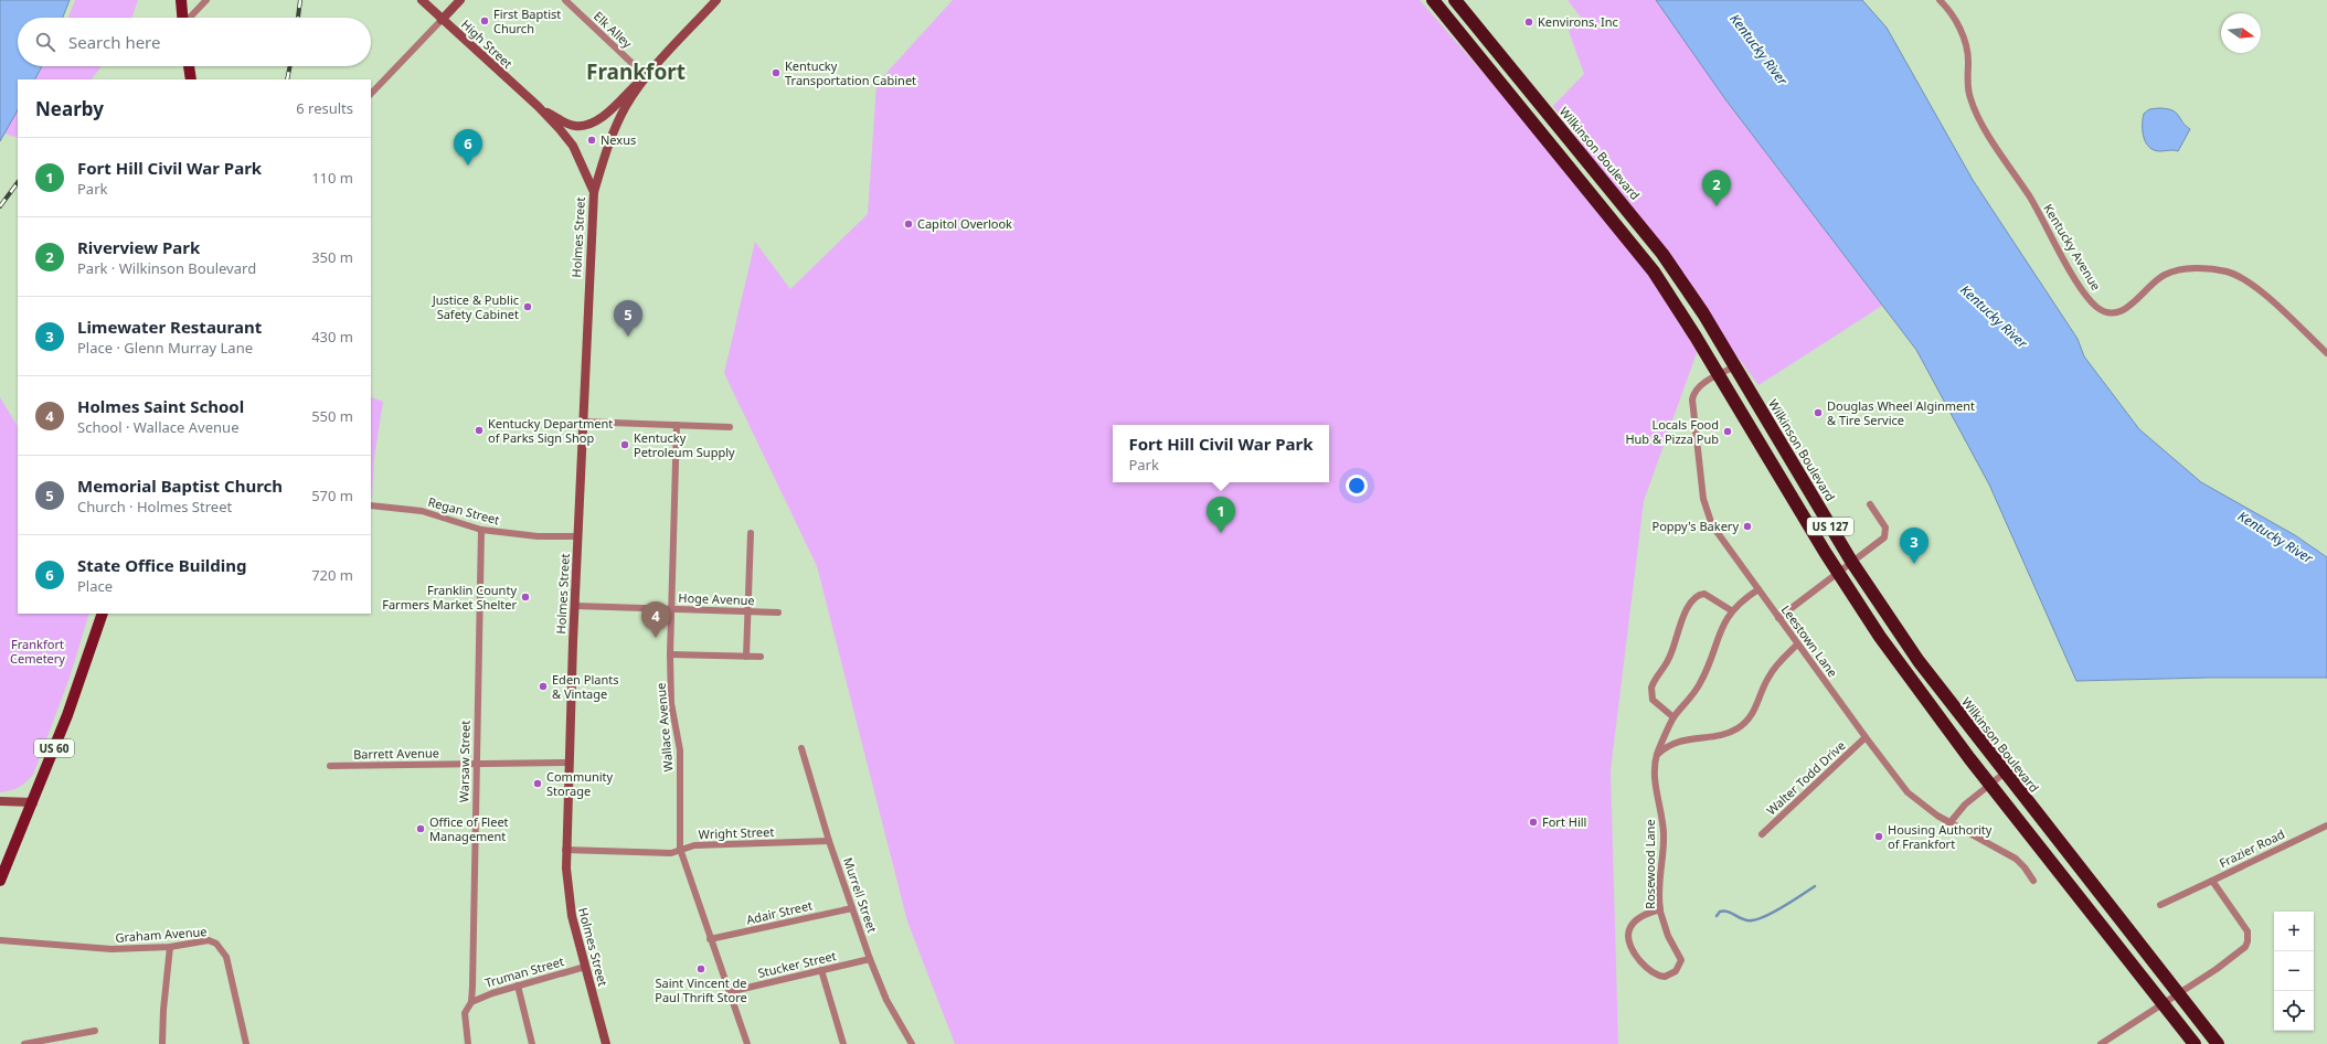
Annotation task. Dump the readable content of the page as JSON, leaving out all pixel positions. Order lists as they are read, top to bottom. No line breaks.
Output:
{"streets":{"highway":["Wilkinson Boulevard","US 127"],"main road":["High Street","Holmes Street","US 60"],"street":["Elk Alley","Kentucky Avenue","Regan Street","Hoge Avenue","Leestown Lane","Wallace Avenue","Barrett Avenue","Warsaw Street","Walter Todd Drive","Wright Street","Frazier Road","Rosewood Lane","Murrell Street","Adair Street","Graham Avenue","Stucker Street","Truman Street"]},"crossings":[["Elk Alley","High Street"],["Elk Alley","Holmes Street"],["High Street","Holmes Street"],["Wilkinson Boulevard","Leestown Lane"],["Wilkinson Boulevard","Frazier Road"],["Holmes Street","Regan Street"],["Holmes Street","Hoge Avenue"],["Holmes Street","Barrett Avenue"],["Holmes Street","Wright Street"],["Holmes Street","Truman Street"],["Regan Street","Warsaw Street"],["US 127","Leestown Lane"],["US 127","Frazier Road"],["Hoge Avenue","Wallace Avenue"],["Leestown Lane","Walter Todd Drive"],["Leestown Lane","Rosewood Lane"],["Wallace Avenue","Wright Street"],["Wallace Avenue","Adair Street"],["Wallace Avenue","Stucker Street"],["Barrett Avenue","Warsaw Street"],["Warsaw Street","Truman Street"],["Wright Street","Murrell Street"],["Murrell Street","Adair Street"],["Murrell Street","Stucker Street"]],"districts":["Frankfort"],"water":["Kentucky River"],"parks":["Frankfort Cemetery"],"places":["First Baptist Church","Kenvirons, Inc","Kentucky Transportation Cabinet","Nexus","Capitol Overlook","Justice & Public Safety Cabinet","Douglas Wheel Alginment & Tire Service","Kentucky Department of Parks Sign Shop","Locals Food Hub & Pizza Pub","Kentucky Petroleum Supply","Poppy's Bakery","Franklin County Farmers Market Shelter","Eden Plants & Vintage","Community Storage","Fort Hill","Office of Fleet Management","Housing Authority of Frankfort","Saint Vincent de Paul Thrift Store"],"north":"right","page":{"search":"Search here","heading":["Nearby","6 results"],"pins":["6","2","5","1","3","4"],"list":[{"mark":"1","name":"Fort Hill Civil War Park","note":"Park","value":"110 m"},{"mark":"2","name":"Riverview Park","note":"Park · Wilkinson Boulevard","value":"350 m"},{"mark":"3","name":"Limewater Restaurant","note":"Place · Glenn Murray Lane","value":"430 m"},{"mark":"4","name":"Holmes Saint School","note":"School · Wallace Avenue","value":"550 m"},{"mark":"5","name":"Memorial Baptist Church","note":"Church · Holmes Street","value":"570 m"},{"mark":"6","name":"State Office Building","note":"Place","value":"720 m"}],"popup":["Fort Hill Civil War Park","Park"],"map_buttons":["+","−"]}}
